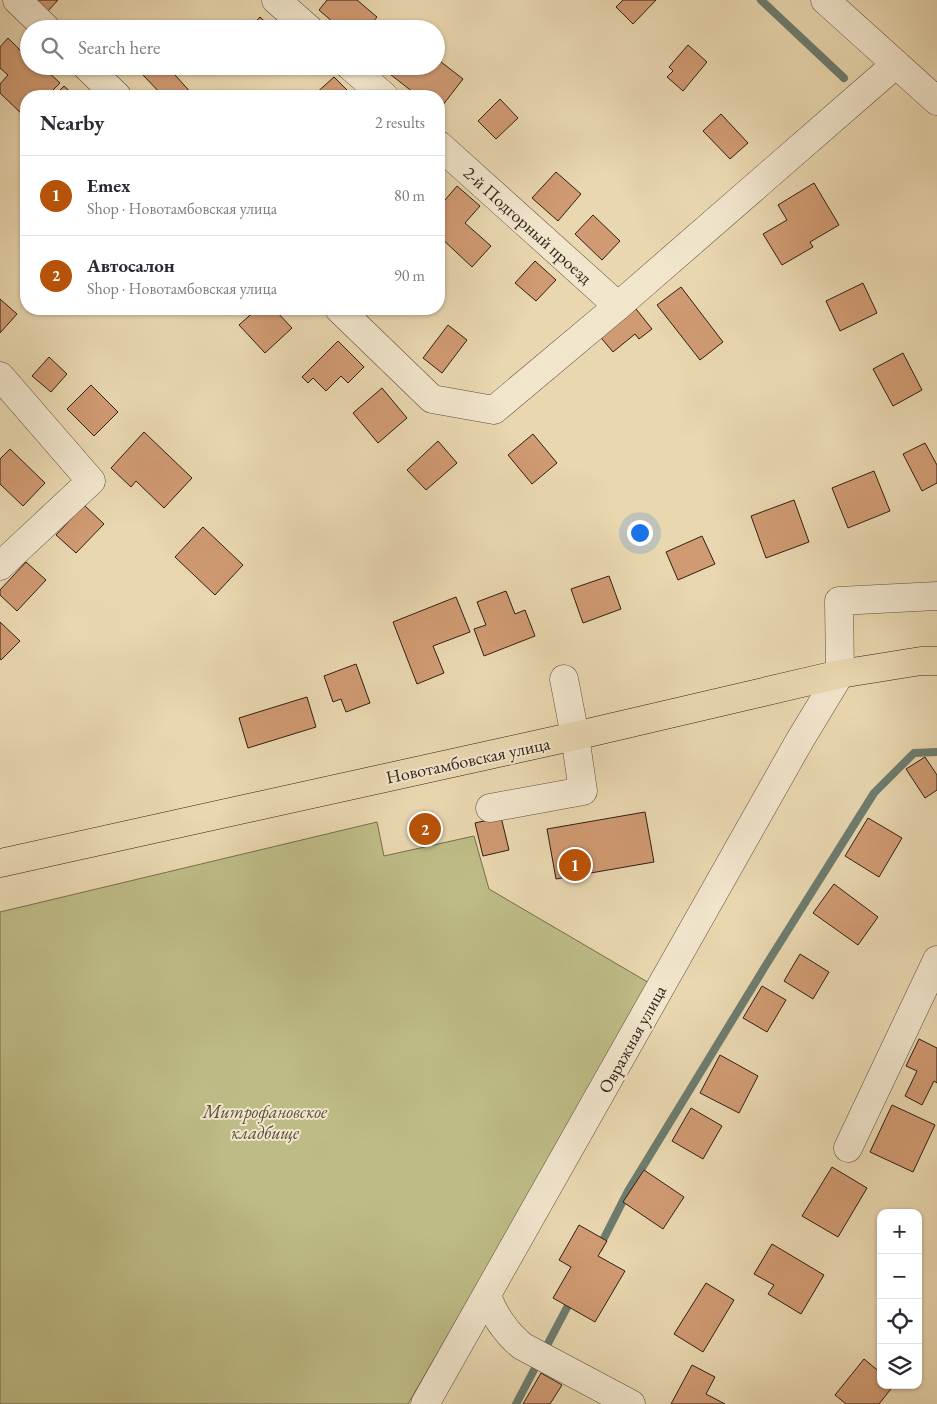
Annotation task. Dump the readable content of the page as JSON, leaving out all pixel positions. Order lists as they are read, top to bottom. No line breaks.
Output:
{"streets":{"main road":["Новотамбовская улица"],"street":["2-й Подгорный проезд","Овражная улица"]},"crossings":[["Новотамбовская улица","Овражная улица"]],"parks":["Митрофановское кладбище"],"page":{"search":"Search here","heading":["Nearby","2 results"],"list":[{"mark":"1","name":"Emex","note":"Shop · Новотамбовская улица","value":"80 m"},{"mark":"2","name":"Автосалон","note":"Shop · Новотамбовская улица","value":"90 m"}],"pins":["2","1"],"map_buttons":["+","−"]}}
